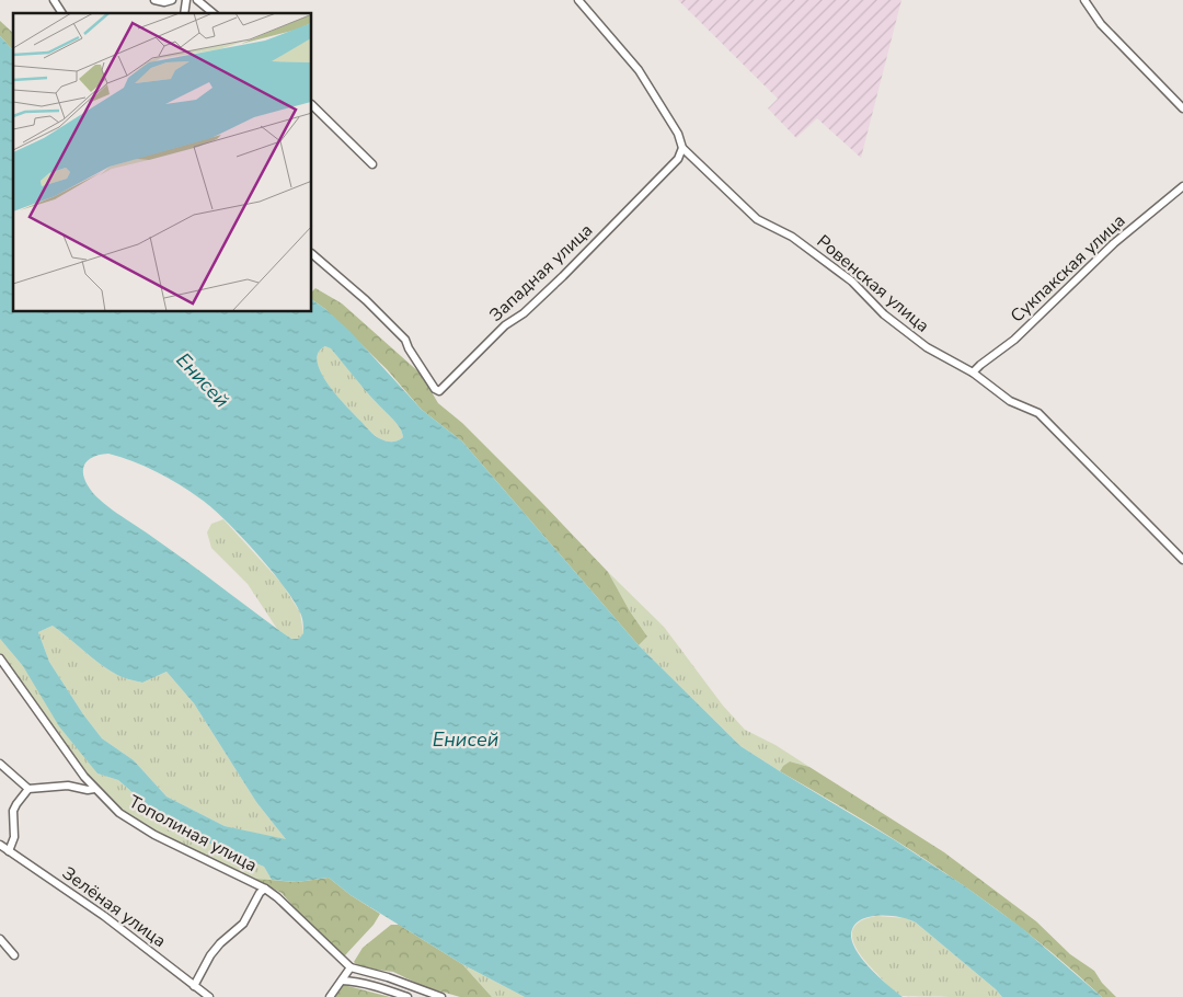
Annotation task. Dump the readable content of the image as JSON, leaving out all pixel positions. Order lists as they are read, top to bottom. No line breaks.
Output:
{"streets":{"street":["Сукпакская улица","Западная улица","Ровенская улица","Тополиная улица","Зелёная улица"]},"crossings":[["Сукпакская улица","Ровенская улица"],["Западная улица","Ровенская улица"]],"water":["Енисей"]}
